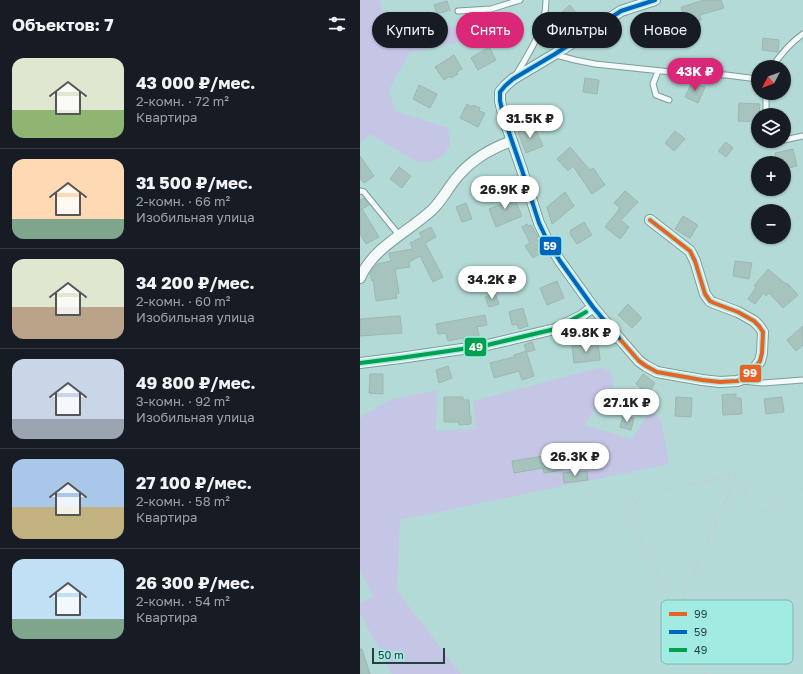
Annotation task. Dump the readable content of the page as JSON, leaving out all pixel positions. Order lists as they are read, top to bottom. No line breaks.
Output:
{"lines":["transit line 59","transit line 99","transit line 49"],"legend":["99","59","49"],"scale_bar":"50 m","north":"bottom left","page":{"heading":"Объектов: 7","chip":["Купить","Снять","Фильтры","Новое"],"list":[{"name":"43 000 ₽/мес.","note":"2-комн. · 72 m² · Квартира"},{"name":"31 500 ₽/мес.","note":"2-комн. · 66 m² · Изобильная улица"},{"name":"34 200 ₽/мес.","note":"2-комн. · 60 m² · Изобильная улица"},{"name":"49 800 ₽/мес.","note":"3-комн. · 92 m² · Изобильная улица"},{"name":"27 100 ₽/мес.","note":"2-комн. · 58 m² · Квартира"},{"name":"26 300 ₽/мес.","note":"2-комн. · 54 m² · Квартира"}],"price":["43K ₽","31.5K ₽","26.9K ₽","34.2K ₽","49.8K ₽","27.1K ₽","26.3K ₽"],"map_buttons":["+","−"],"scale":"50 m"}}
